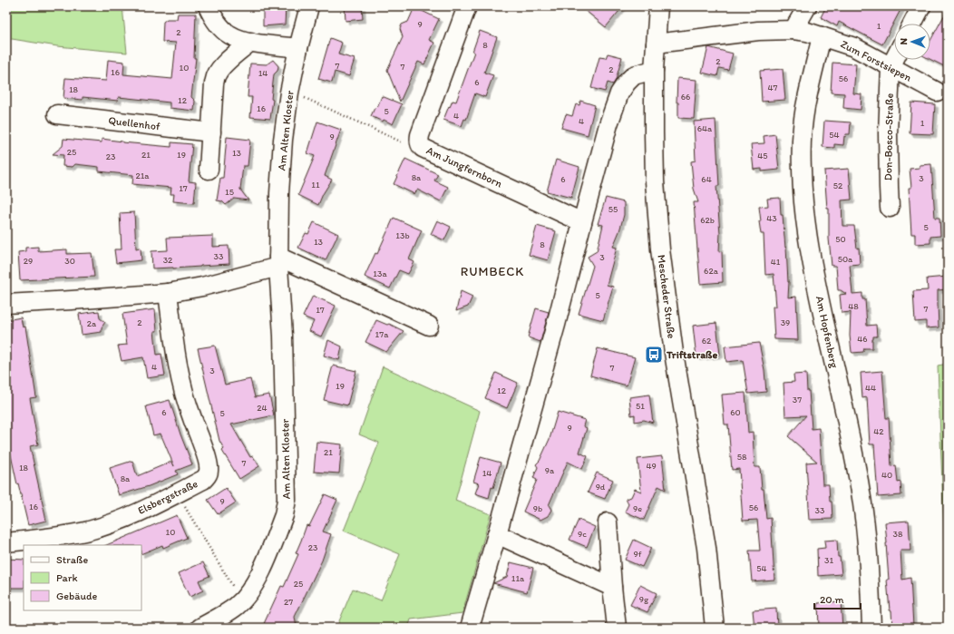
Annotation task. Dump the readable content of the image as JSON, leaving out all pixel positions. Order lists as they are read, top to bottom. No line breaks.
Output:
{"streets":{"street":["Zum Forstsiepen","Quellenhof","Am Alten Kloster","Don-Bosco-Straße","Am Jungfernborn","Mescheder Straße","Am Hopfenberg","Elsbergstraße"]},"crossings":[["Zum Forstsiepen","Don-Bosco-Straße"],["Zum Forstsiepen","Mescheder Straße"],["Zum Forstsiepen","Am Hopfenberg"]],"districts":["RUMBECK"],"places":{"bus stop":["Triftstraße"]},"house_numbers":["9","1","2","8","2","7","7","10","2","16","14","56","6","47","18","66","12","16","5","4","4","1","64a","54","9","25","13","21","19","45","23","21a","8a","3","6","64","11","52","17","15","55","43","62b","5","13b","50","13","8","33","3","50a","32","29","30","41","62a","13a","5","48","7","17","2","39","2a","17a","46","62","4","7","3","19","44","12","37","51","24","6","60","5","9","42","21","58","7","49","18","9a","14","40","8a","9d","9","16","56","9b","9e","33","10","9c","38","23","9f","31","54","11a","25","9g","27"],"legend":["Straße","Park","Gebäude"],"scale_bar":"20 m","north":"left"}
